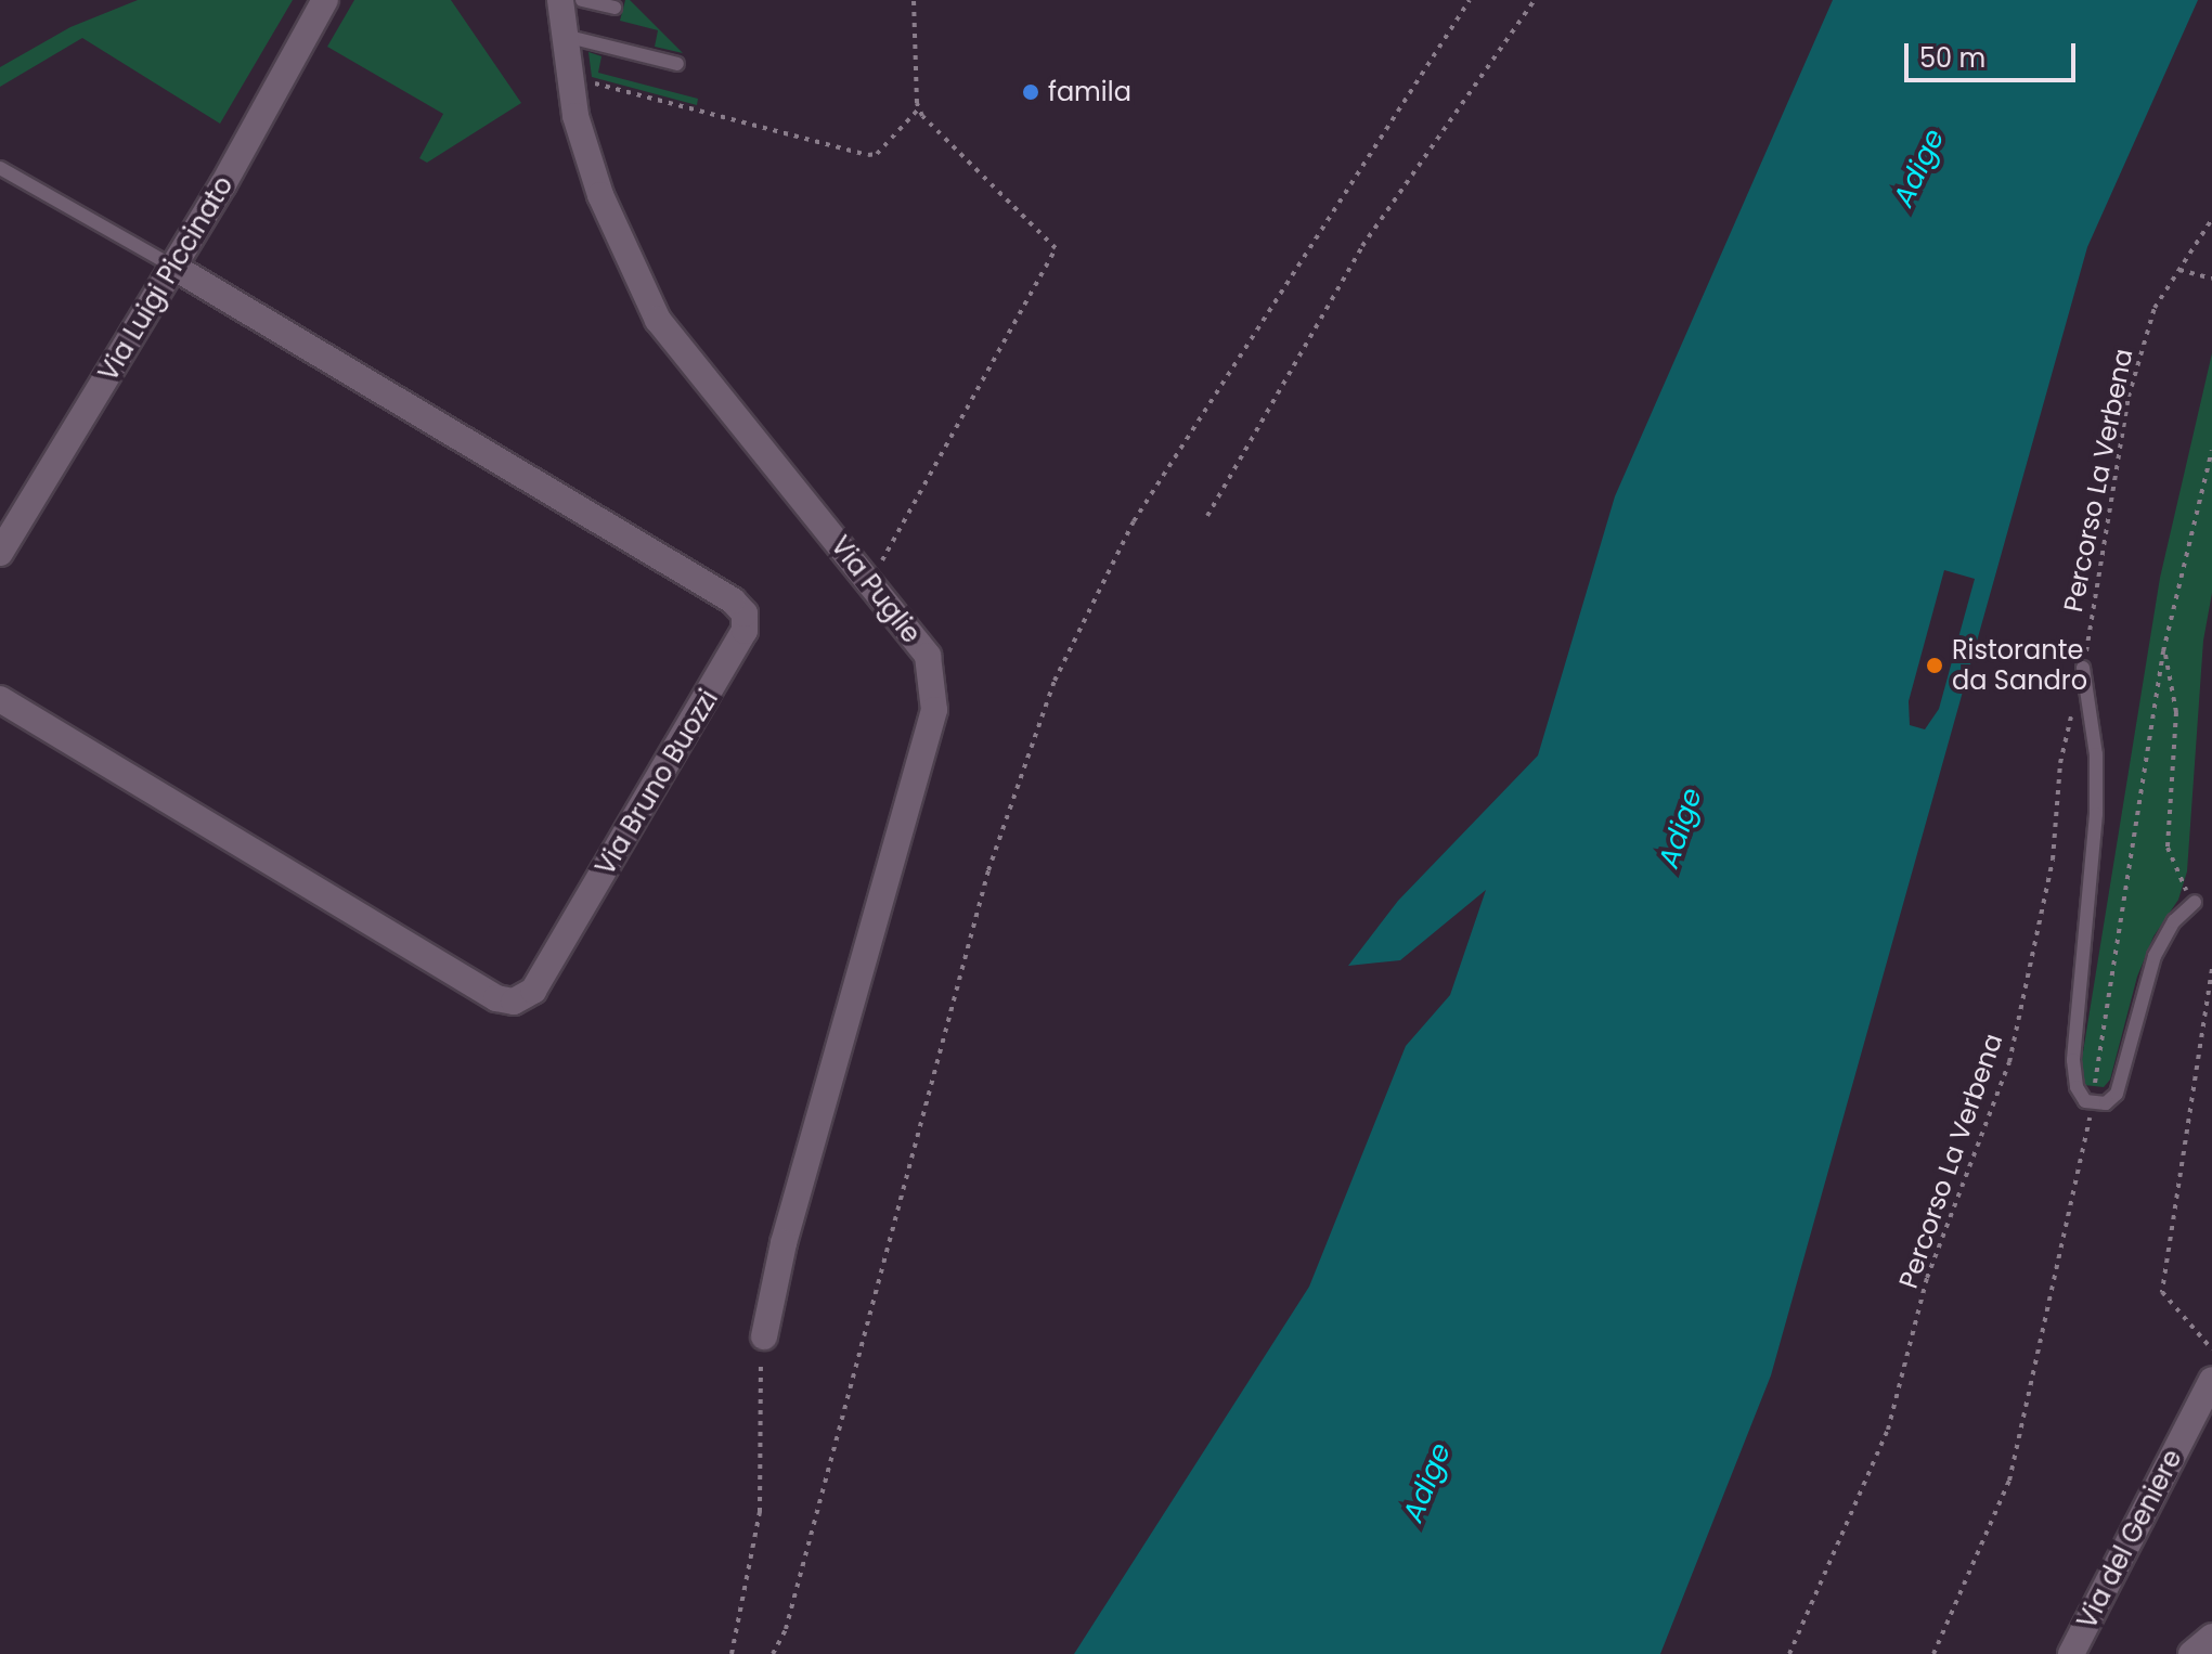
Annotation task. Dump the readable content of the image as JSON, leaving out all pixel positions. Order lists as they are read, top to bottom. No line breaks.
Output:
{"streets":{"street":["Via Luigi Piccinato","Via Puglie","Via Bruno Buozzi","Via del Geniere"],"path":["Percorso La Verbena"]},"crossings":[["Via Luigi Piccinato","Via Bruno Buozzi"]],"water":["Adige"],"places":["famila","Ristorante da Sandro"],"scale_bar":"50 m"}
